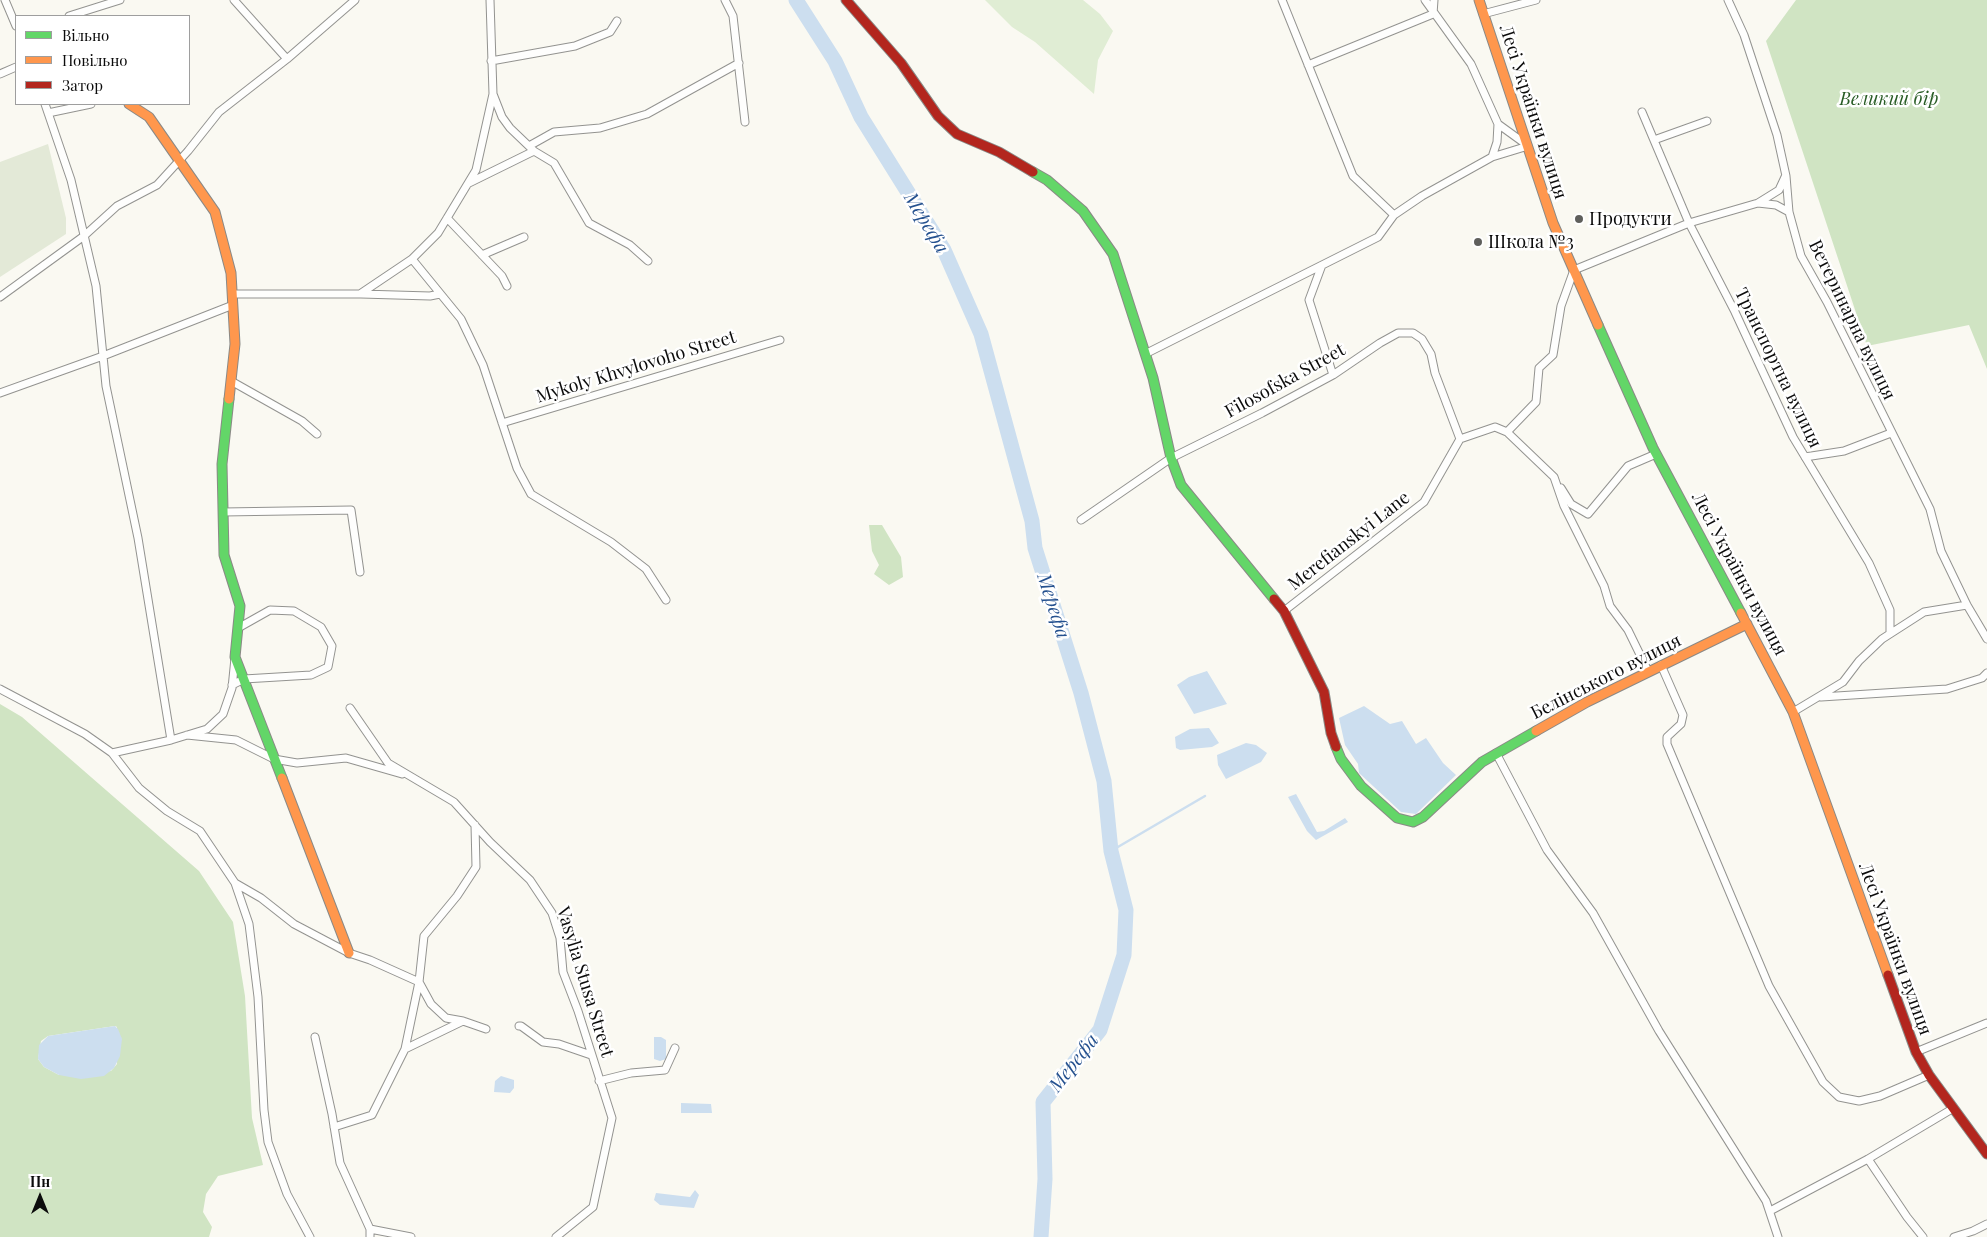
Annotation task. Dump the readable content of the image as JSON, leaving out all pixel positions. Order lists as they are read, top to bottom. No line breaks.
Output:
{"streets":{"street":["Лесі Українки вулиця","Ветеринарна вулиця","Mykoly Khvylovoho Street","Транспортна вулиця","Filosofska Street","Merefianskyi Lane","Белінського вулиця","Vasylia Stusa Street"]},"crossings":[["Лесі Українки вулиця","Белінського вулиця"],["Filosofska Street","Merefianskyi Lane"],["Filosofska Street","Белінського вулиця"],["Merefianskyi Lane","Белінського вулиця"]],"water":["Мерефа"],"parks":["Великий бір"],"places":["Продукти","Школа №3"],"legend":["Вільно","Повільно","Затор"],"north":"top"}
